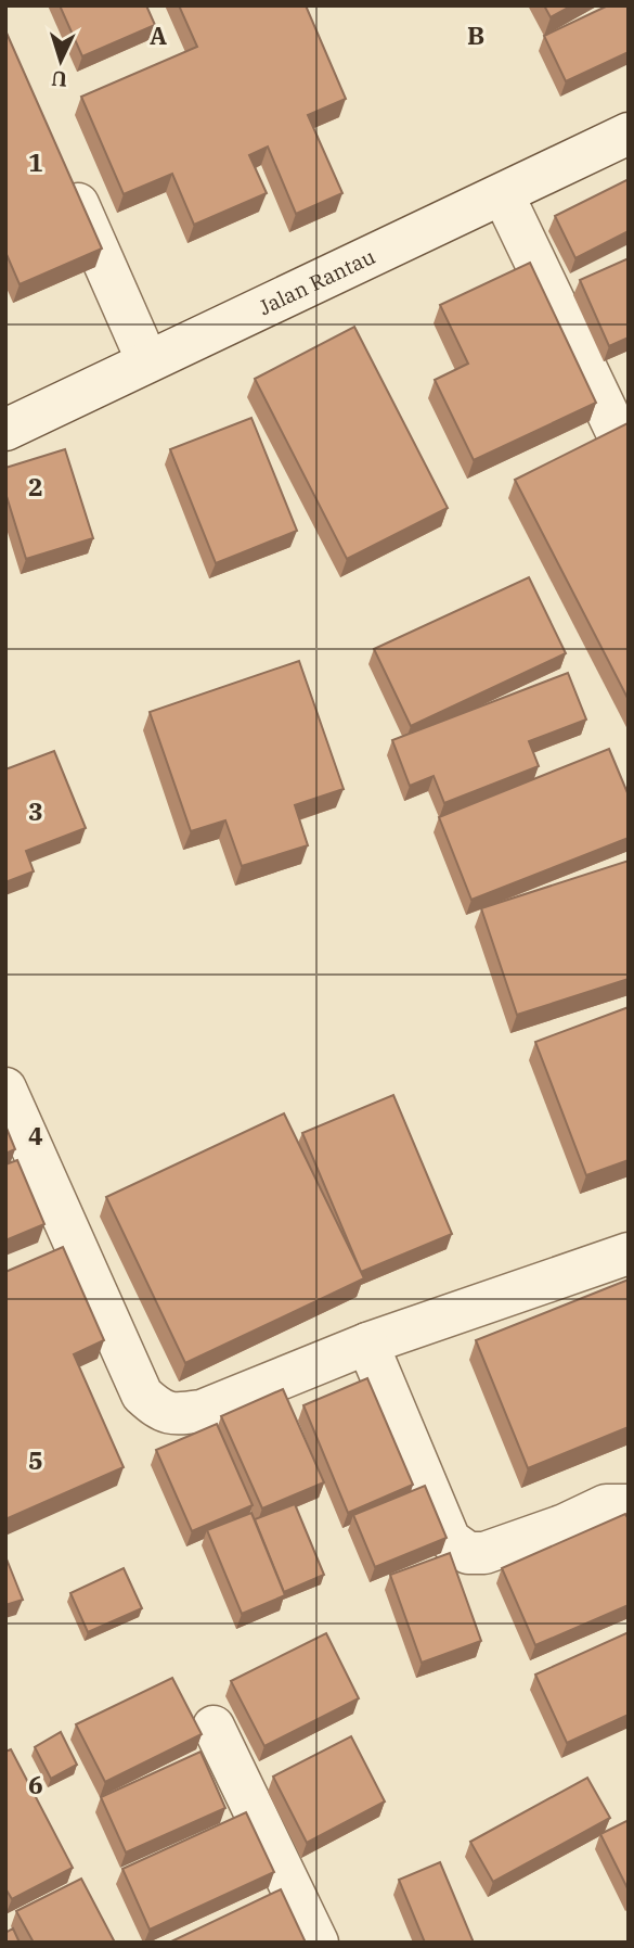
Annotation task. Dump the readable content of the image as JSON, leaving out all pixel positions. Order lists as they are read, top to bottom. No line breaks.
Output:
{"streets":{"street":["Jalan Rantau"]},"north":"bottom","grid":{"columns":["A","B"],"rows":["1","2","3","4","5","6"]}}
